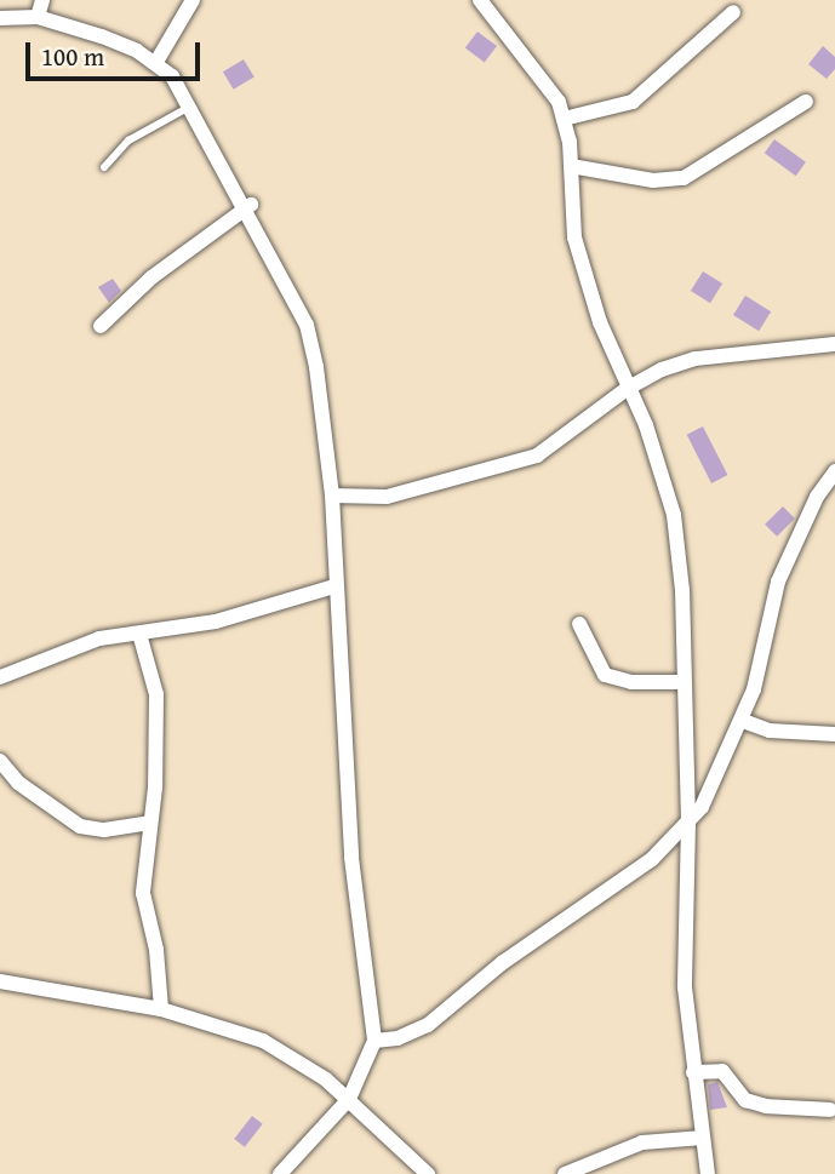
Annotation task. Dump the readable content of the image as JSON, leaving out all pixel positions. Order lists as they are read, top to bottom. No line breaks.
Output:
{"scale_bar":"100 m"}
